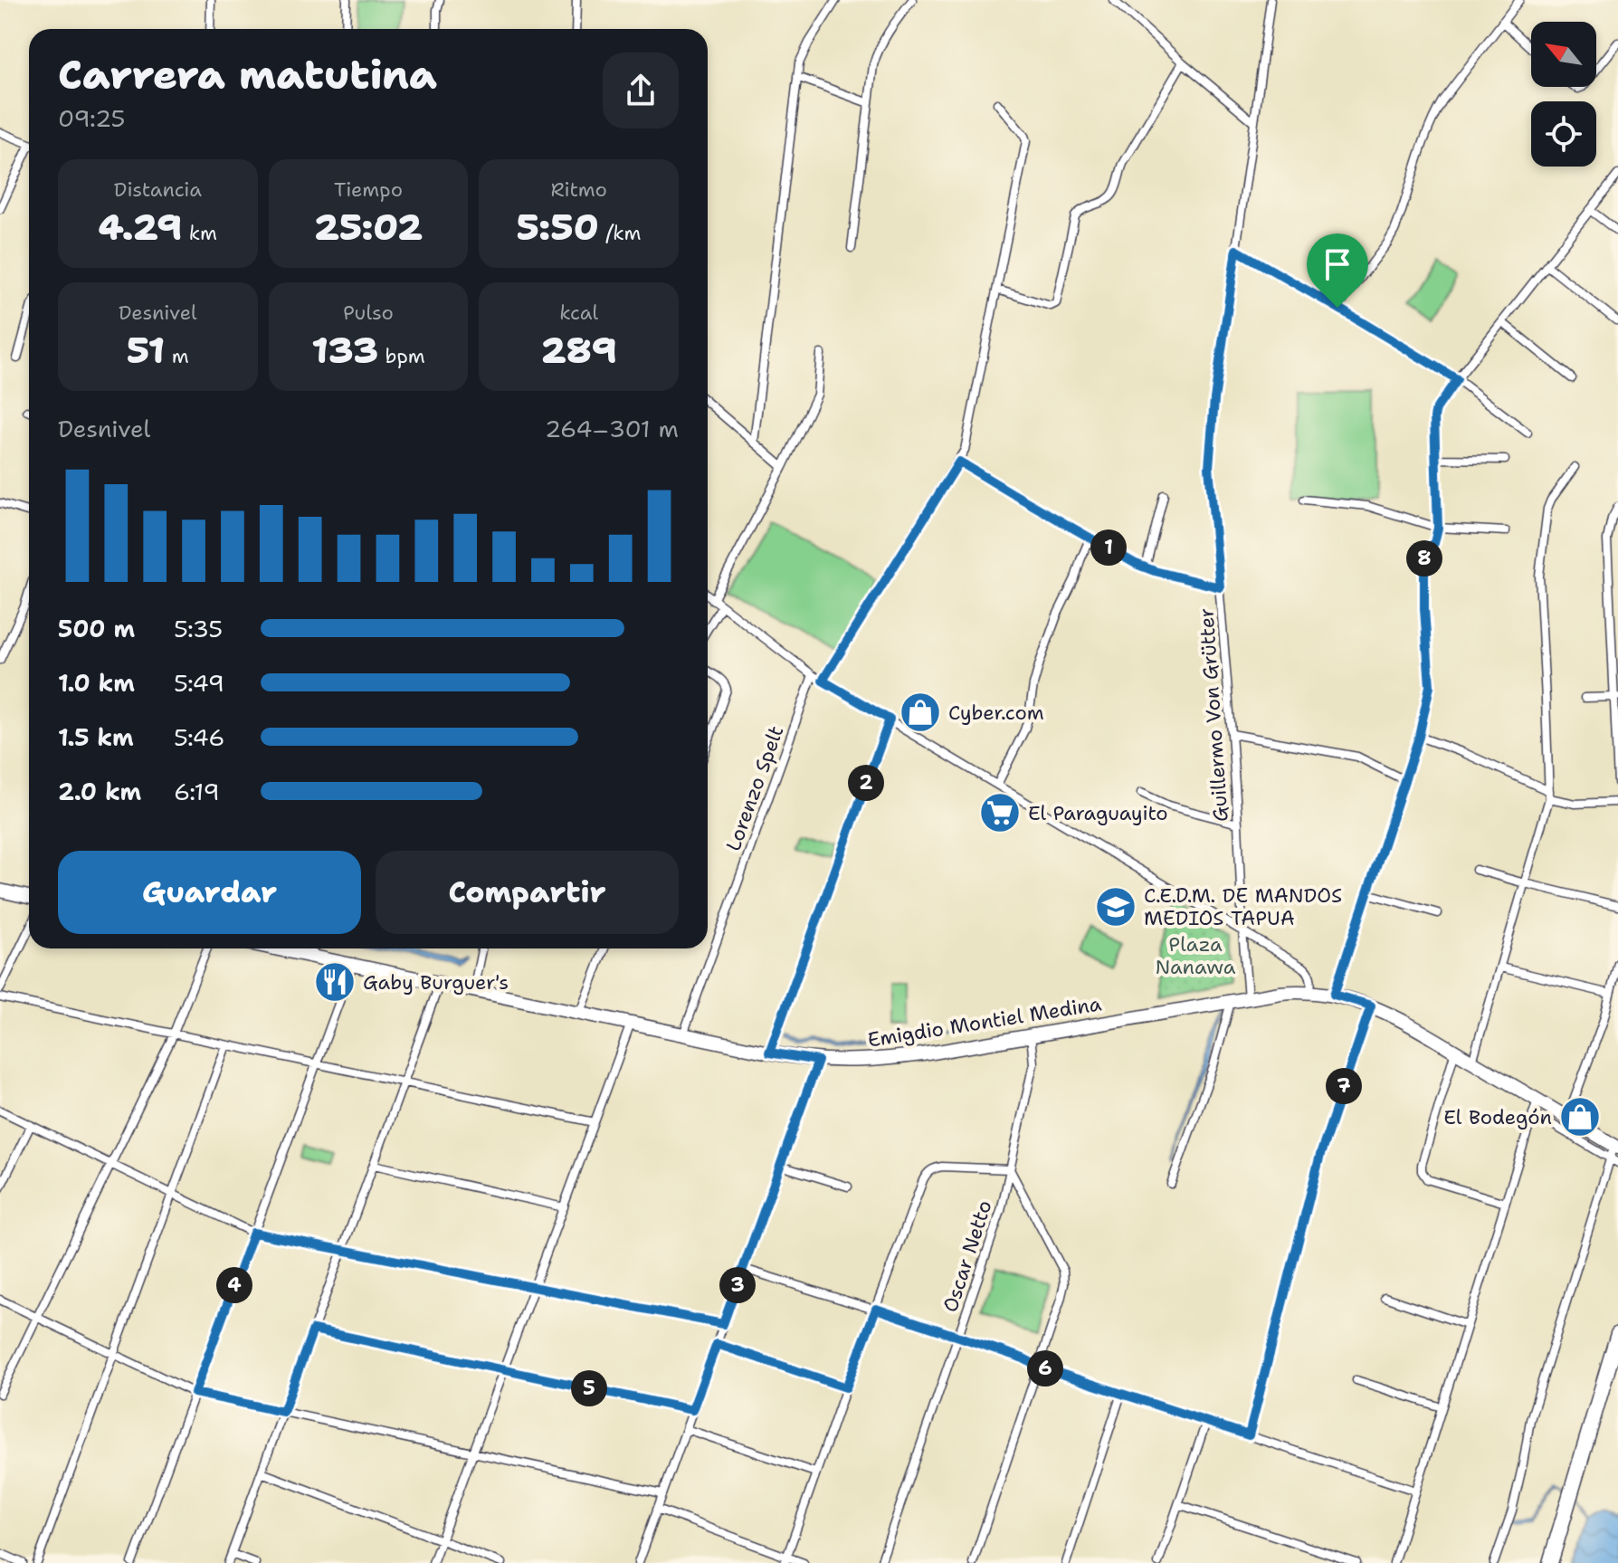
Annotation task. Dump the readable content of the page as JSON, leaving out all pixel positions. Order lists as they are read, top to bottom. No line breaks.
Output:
{"streets":{"main road":["Emigdio Montiel Medina"],"street":["Guillermo Von Grütter","Lorenzo Spelt","Oscar Netto"]},"crossings":[["Guillermo Von Grütter","Emigdio Montiel Medina"],["Lorenzo Spelt","Emigdio Montiel Medina"],["Emigdio Montiel Medina","Oscar Netto"]],"parks":["Plaza Nanawa"],"places":{"shop":["Cyber.com","El Bodegón"],"supermarket":["El Paraguayito"],"school or university":["C.E.D.M. DE MANDOS MEDIOS TAPUA"],"restaurant":["Gaby Burguer's"]},"north":"top left","page":{"heading":["Carrera matutina","09:25"],"stats":[["Distancia","4.29 km"],["Tiempo","25:02"],["Ritmo","5:50 /km"],["Desnivel","51 m"],["Pulso","133 bpm"],["kcal","289"]],"chart":["Desnivel","264–301 m"],"pins":["1","8","2","7","3","4","6","5"],"list":[{"name":"500 m","note":"5:35"},{"name":"1.0 km","note":"5:49"},{"name":"1.5 km","note":"5:46"},{"name":"2.0 km","note":"6:19"}],"buttons":["Guardar","Compartir"]}}
